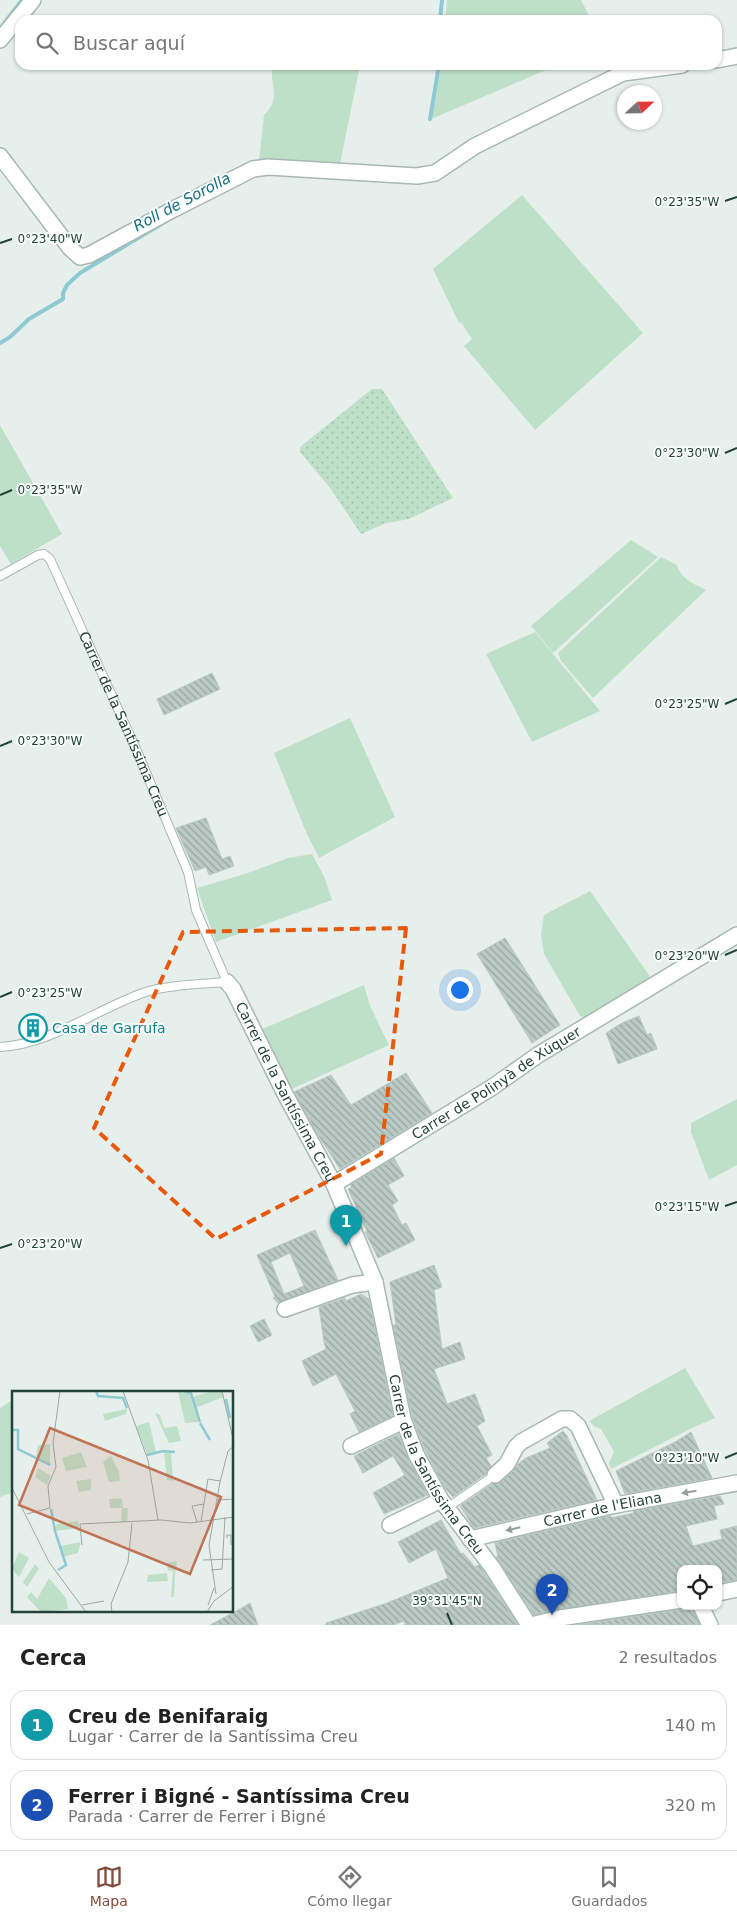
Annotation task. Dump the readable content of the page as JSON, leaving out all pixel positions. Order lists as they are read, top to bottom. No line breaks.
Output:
{"streets":{"street":["Carrer de la Santíssima Creu","Carrer de Polinyà de Xúquer","Carrer de l'Eliana"]},"crossings":[["Carrer de la Santíssima Creu","Carrer de Polinyà de Xúquer"],["Carrer de la Santíssima Creu","Carrer de l'Eliana"]],"water":["Roll de Sorolla"],"places":{"building":["Casa de Garrufa"]},"north":"right","page":{"search":"Buscar aquí","pins":["1","2"],"heading":["Cerca","2 resultados"],"list":[{"mark":"1","name":"Creu de Benifaraig","note":"Lugar · Carrer de la Santíssima Creu","value":"140 m"},{"mark":"2","name":"Ferrer i Bigné - Santíssima Creu","note":"Parada · Carrer de Ferrer i Bigné","value":"320 m"}],"nav":["Mapa","Cómo llegar","Guardados"]},"coordinates":["0°23'35\"W","0°23'40\"W","0°23'30\"W","0°23'25\"W","0°23'20\"W","0°23'15\"W","0°23'10\"W","39°31'45\"N"]}
